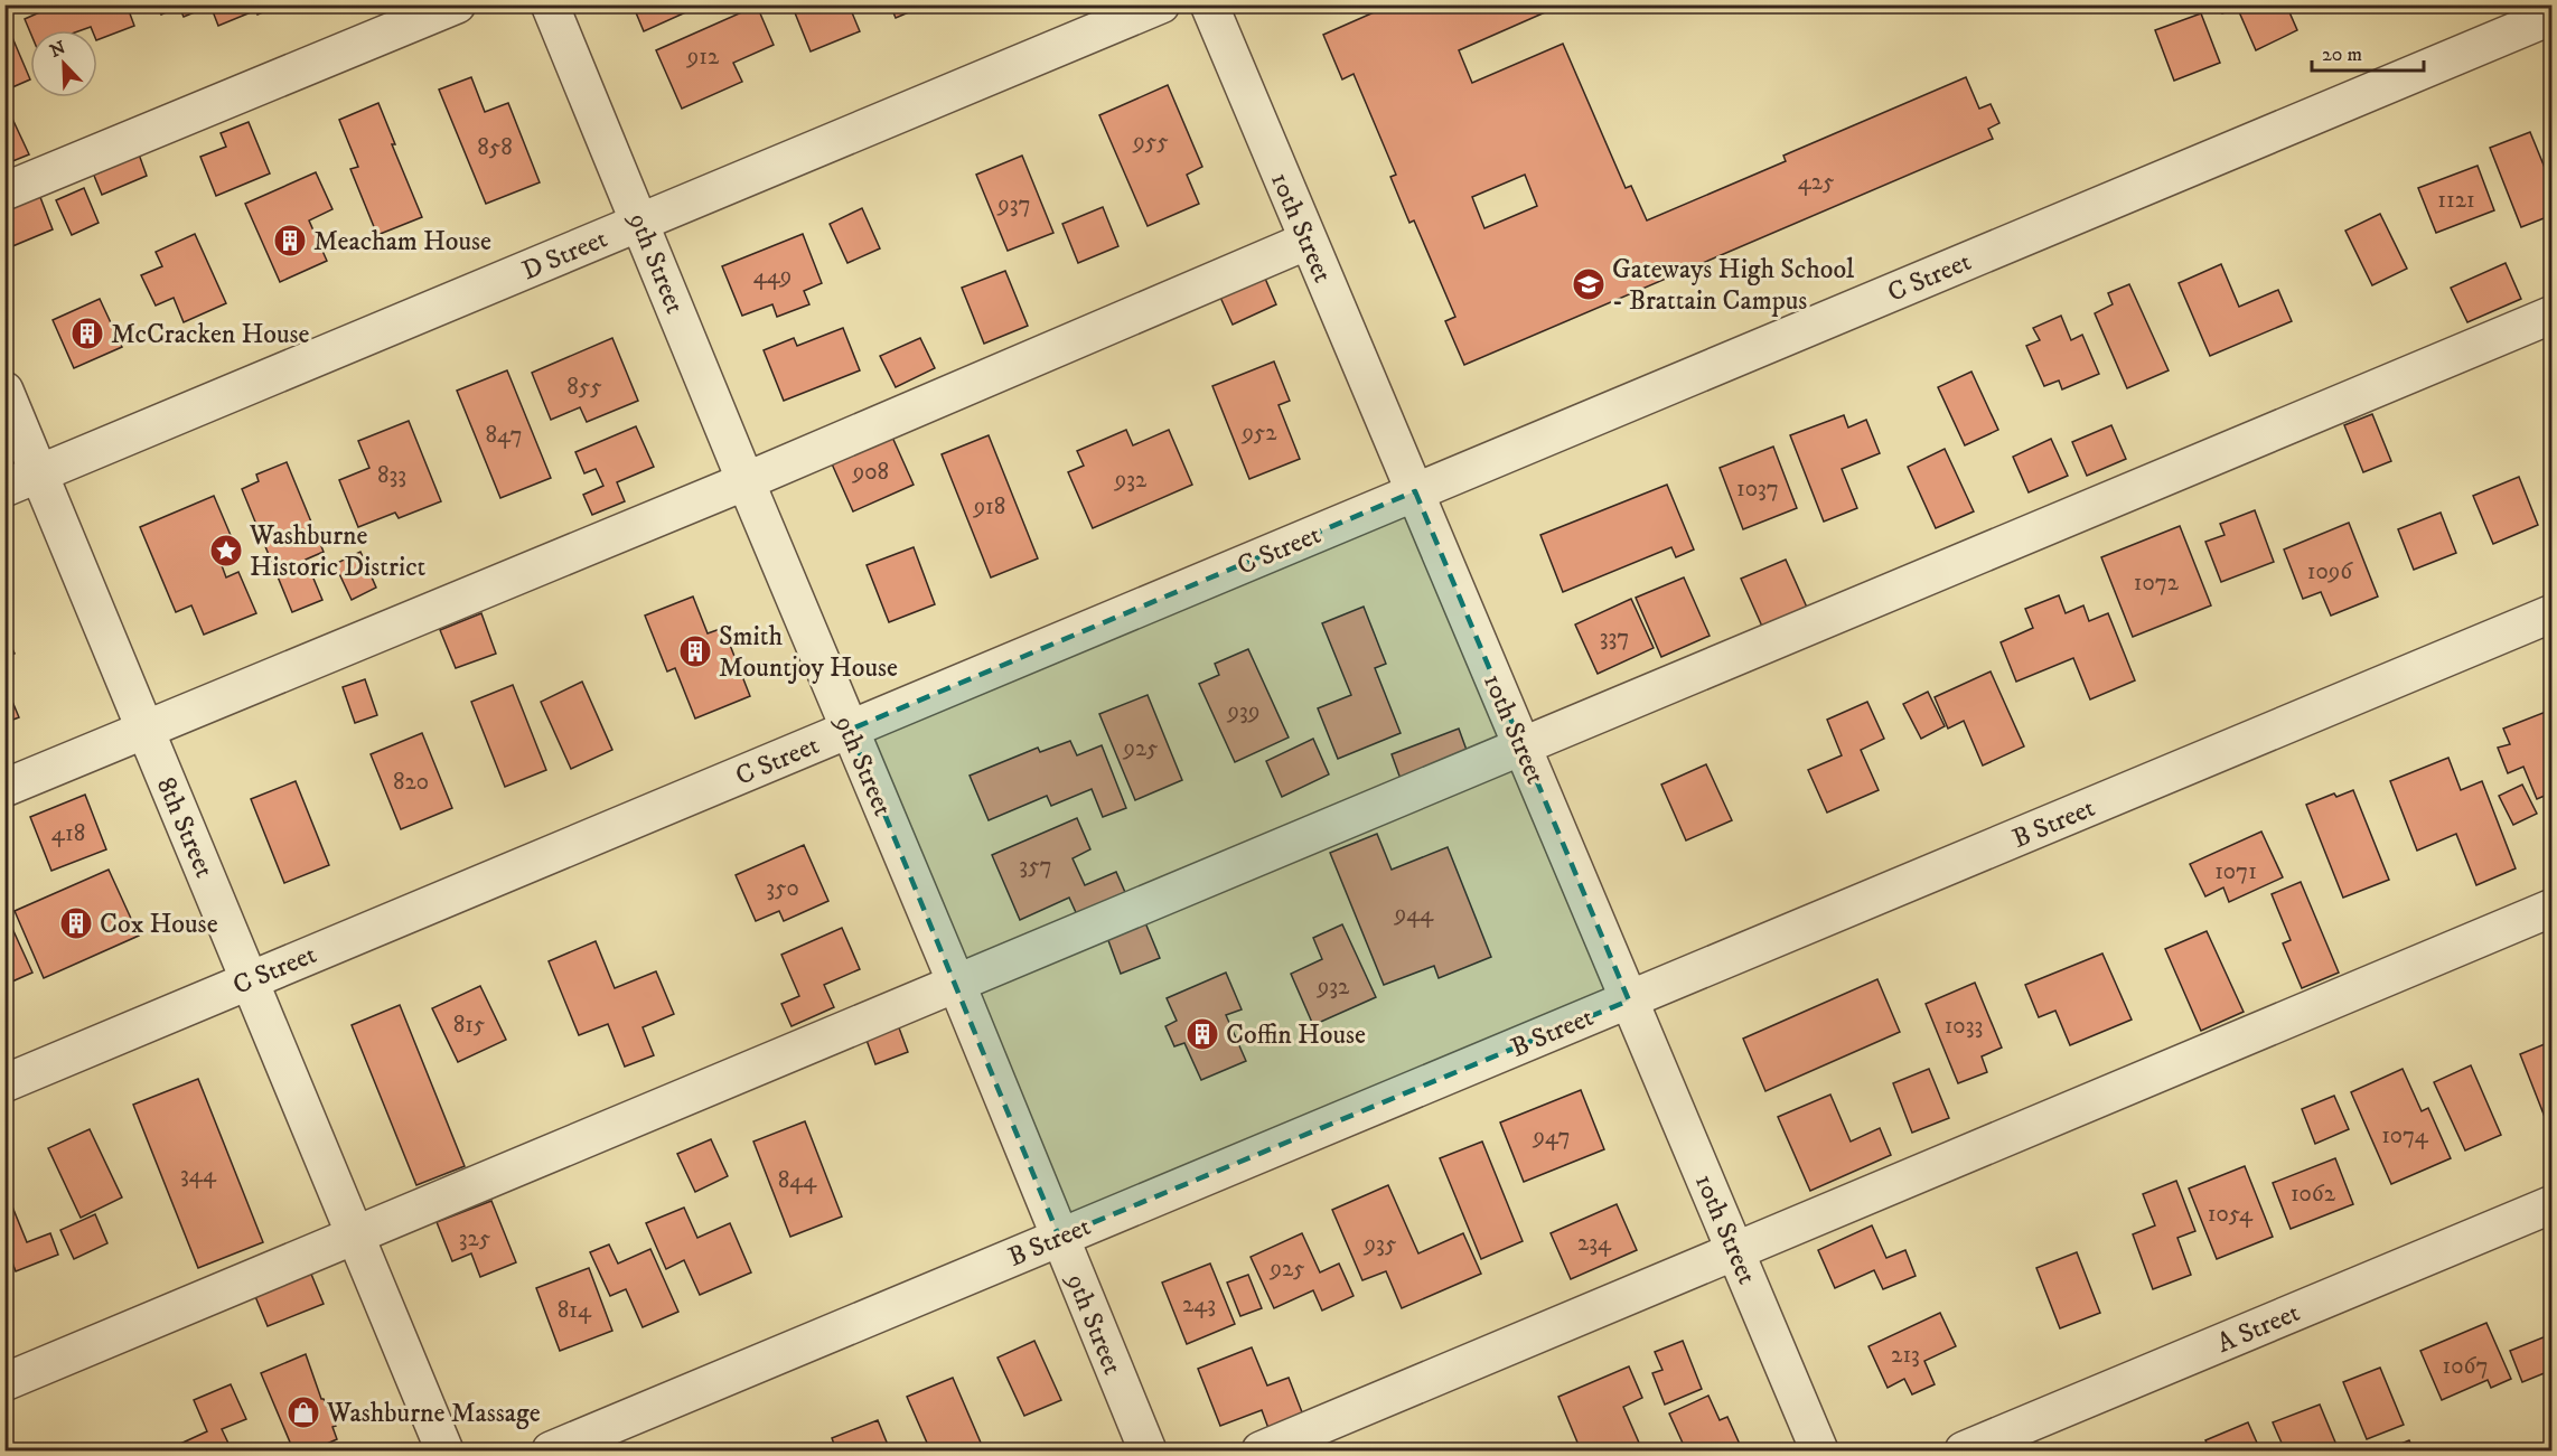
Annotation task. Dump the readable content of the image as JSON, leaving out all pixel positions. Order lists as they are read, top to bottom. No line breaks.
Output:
{"streets":{"street":["10th Street","D Street","9th Street","C Street","B Street","8th Street","A Street"]},"crossings":[["10th Street","C Street"],["10th Street","B Street"],["D Street","9th Street"],["D Street","8th Street"],["9th Street","C Street"],["9th Street","B Street"],["C Street","8th Street"]],"places":{"building":["Meacham House","McCracken House","Smith Mountjoy House","Cox House","Coffin House"],"school or university":["Gateways High School - Brattain Campus"],"place":["Washburne Historic District"],"shop":["Washburne Massage"]},"house_numbers":["912","955","858","425","1121","937","449","855","952","847","908","833","932","1037","918","1096","1072","337","939","925","820","418","357","1071","350","944","932","815","1033","1074","947","344","844","1062","1054","325","234","935","925","243","814","213","1067"],"scale_bar":"20 m","north":"top left"}
